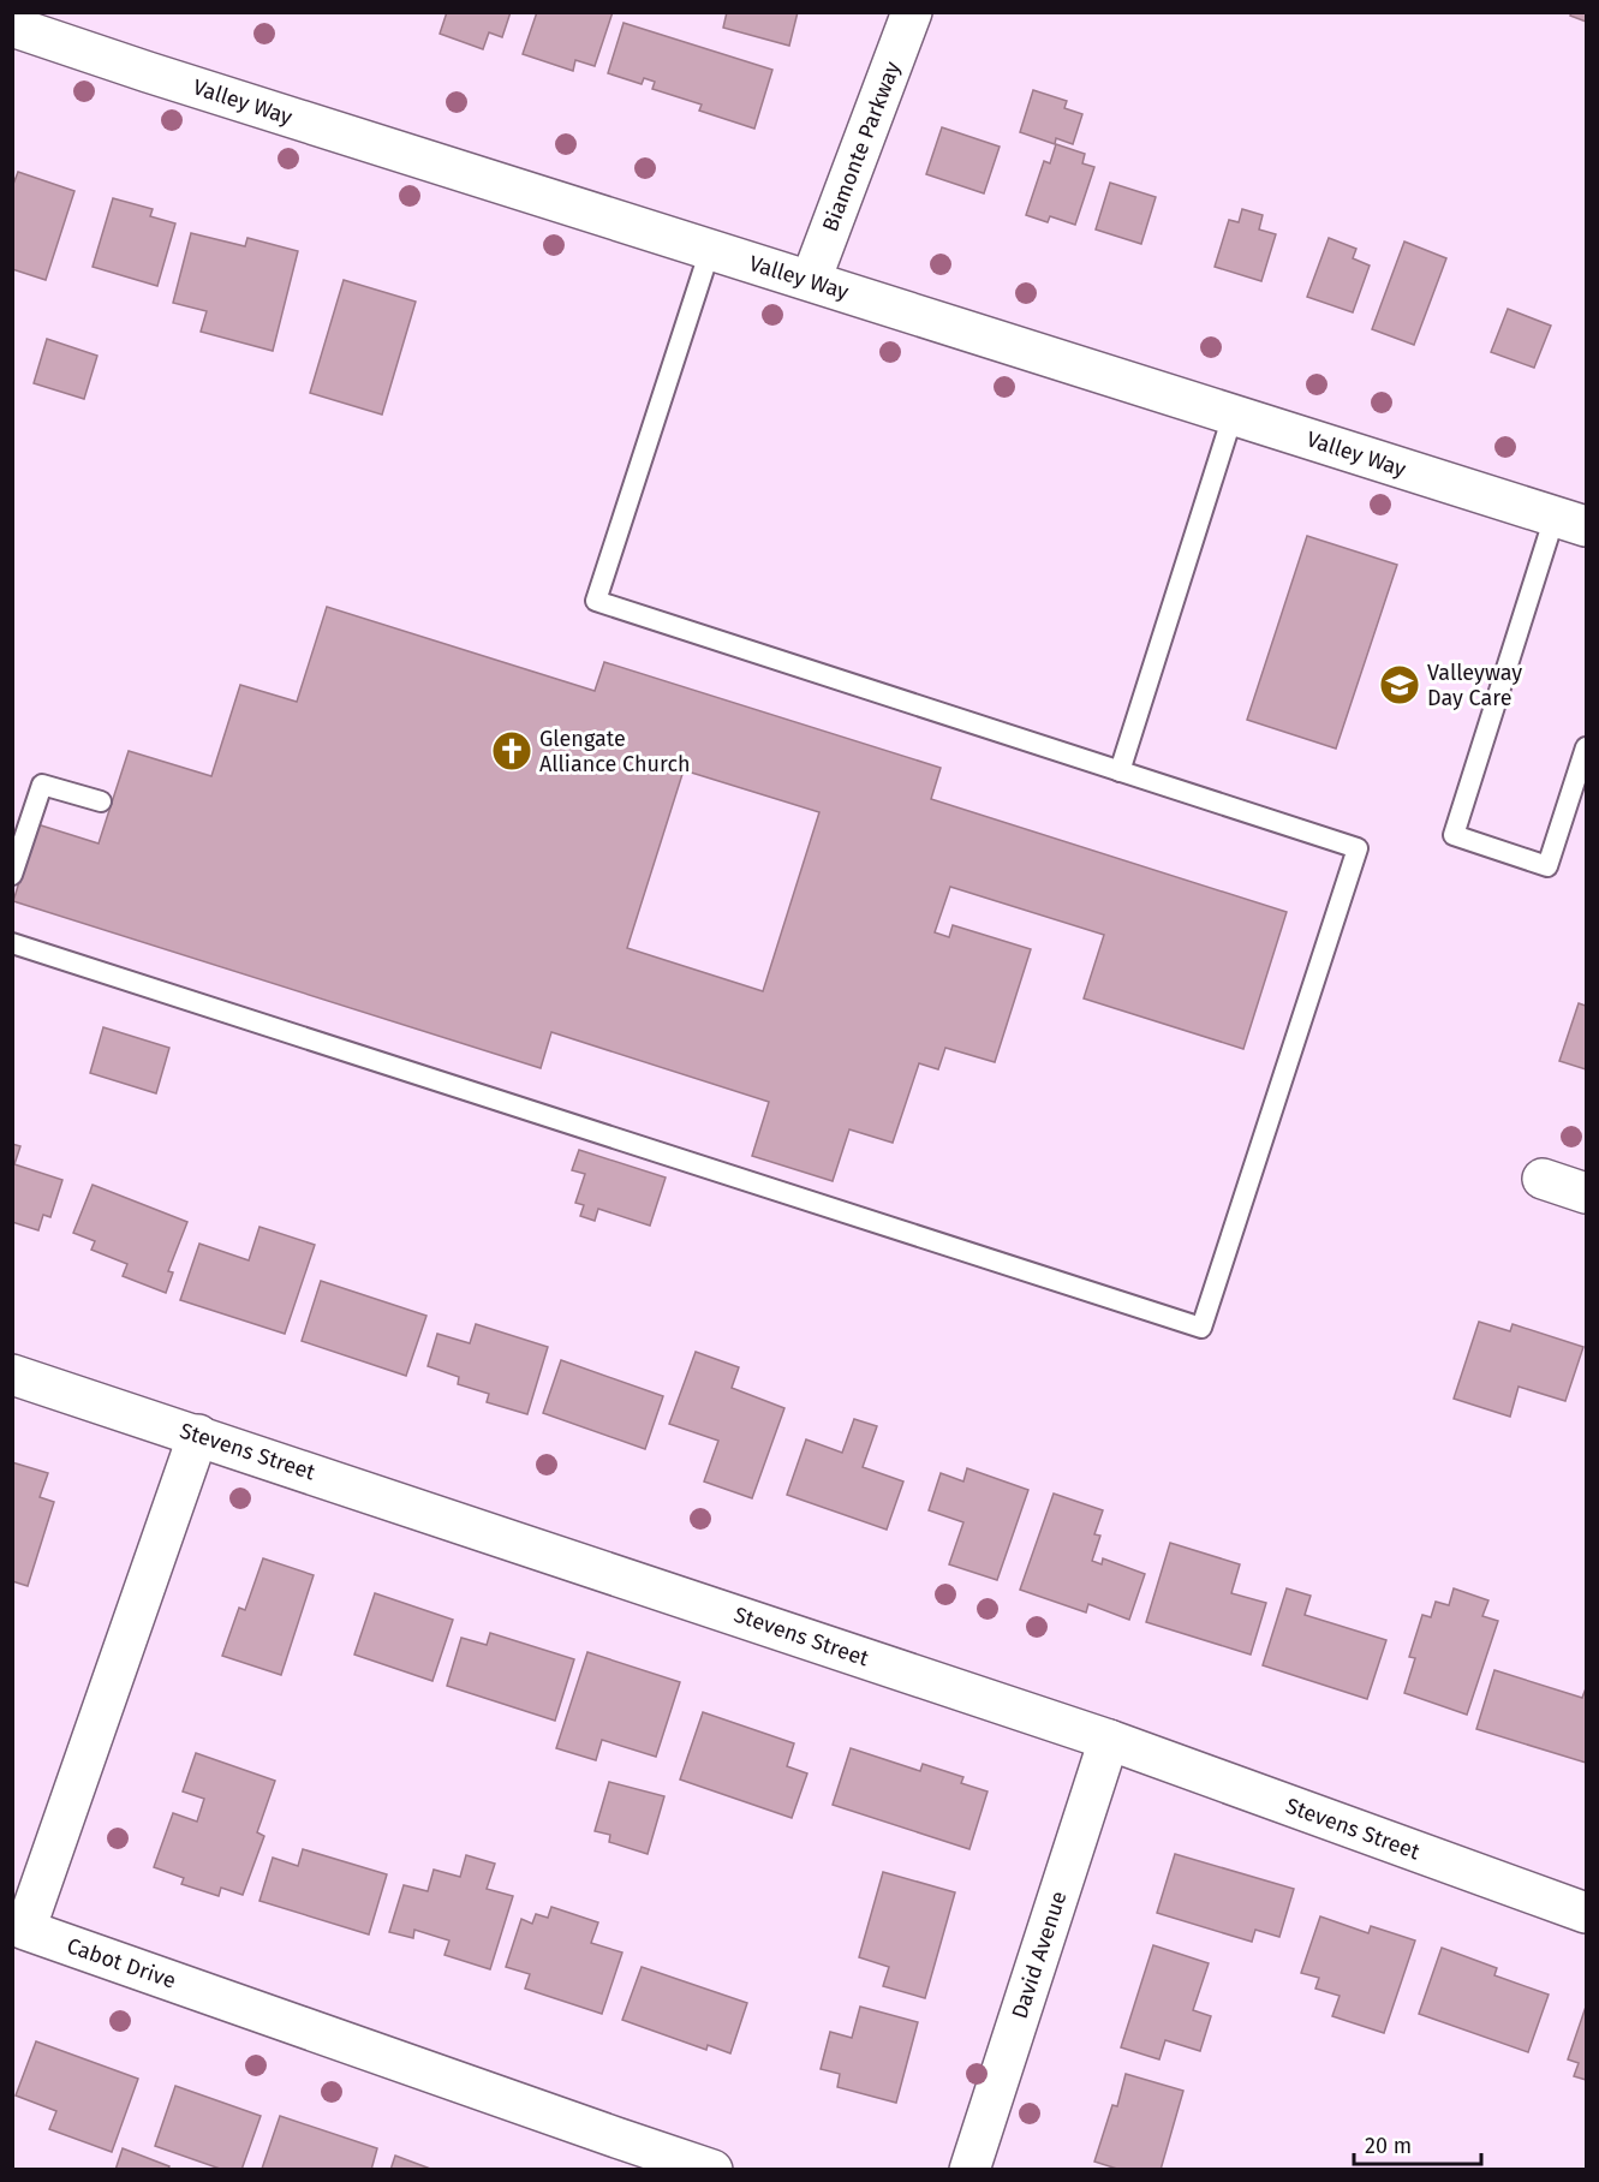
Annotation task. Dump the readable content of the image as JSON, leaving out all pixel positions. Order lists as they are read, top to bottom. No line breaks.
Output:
{"streets":{"street":["Valley Way","Biamonte Parkway","Stevens Street","David Avenue","Cabot Drive"]},"crossings":[["Valley Way","Biamonte Parkway"],["Stevens Street","David Avenue"],["Stevens Street","Cabot Drive"]],"places":{"school or university":["Valleyway Day Care"],"church":["Glengate Alliance Church"]},"scale_bar":"20 m"}
